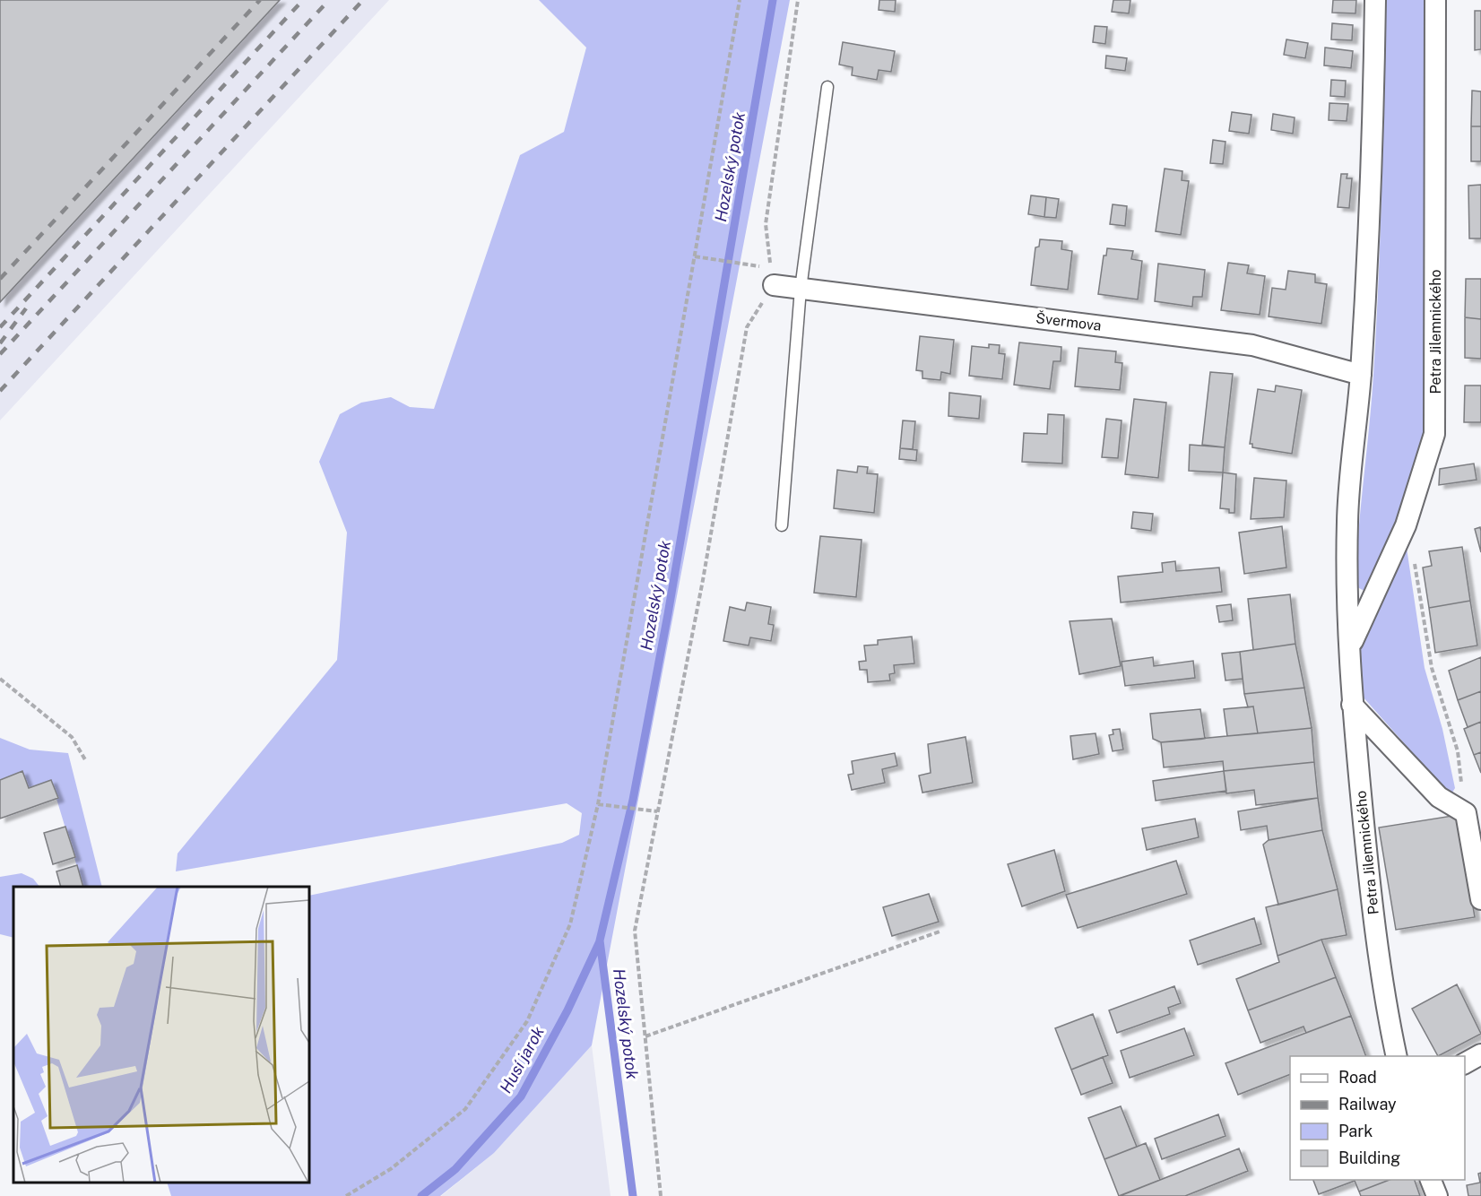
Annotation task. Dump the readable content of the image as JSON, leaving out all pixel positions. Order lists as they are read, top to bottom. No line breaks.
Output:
{"streets":{"street":["Švermova","Petra Jilemnického"]},"crossings":[["Švermova","Petra Jilemnického"]],"water":["Hozelský potok","Husí jarok"],"legend":["Road","Railway","Park","Building"]}
